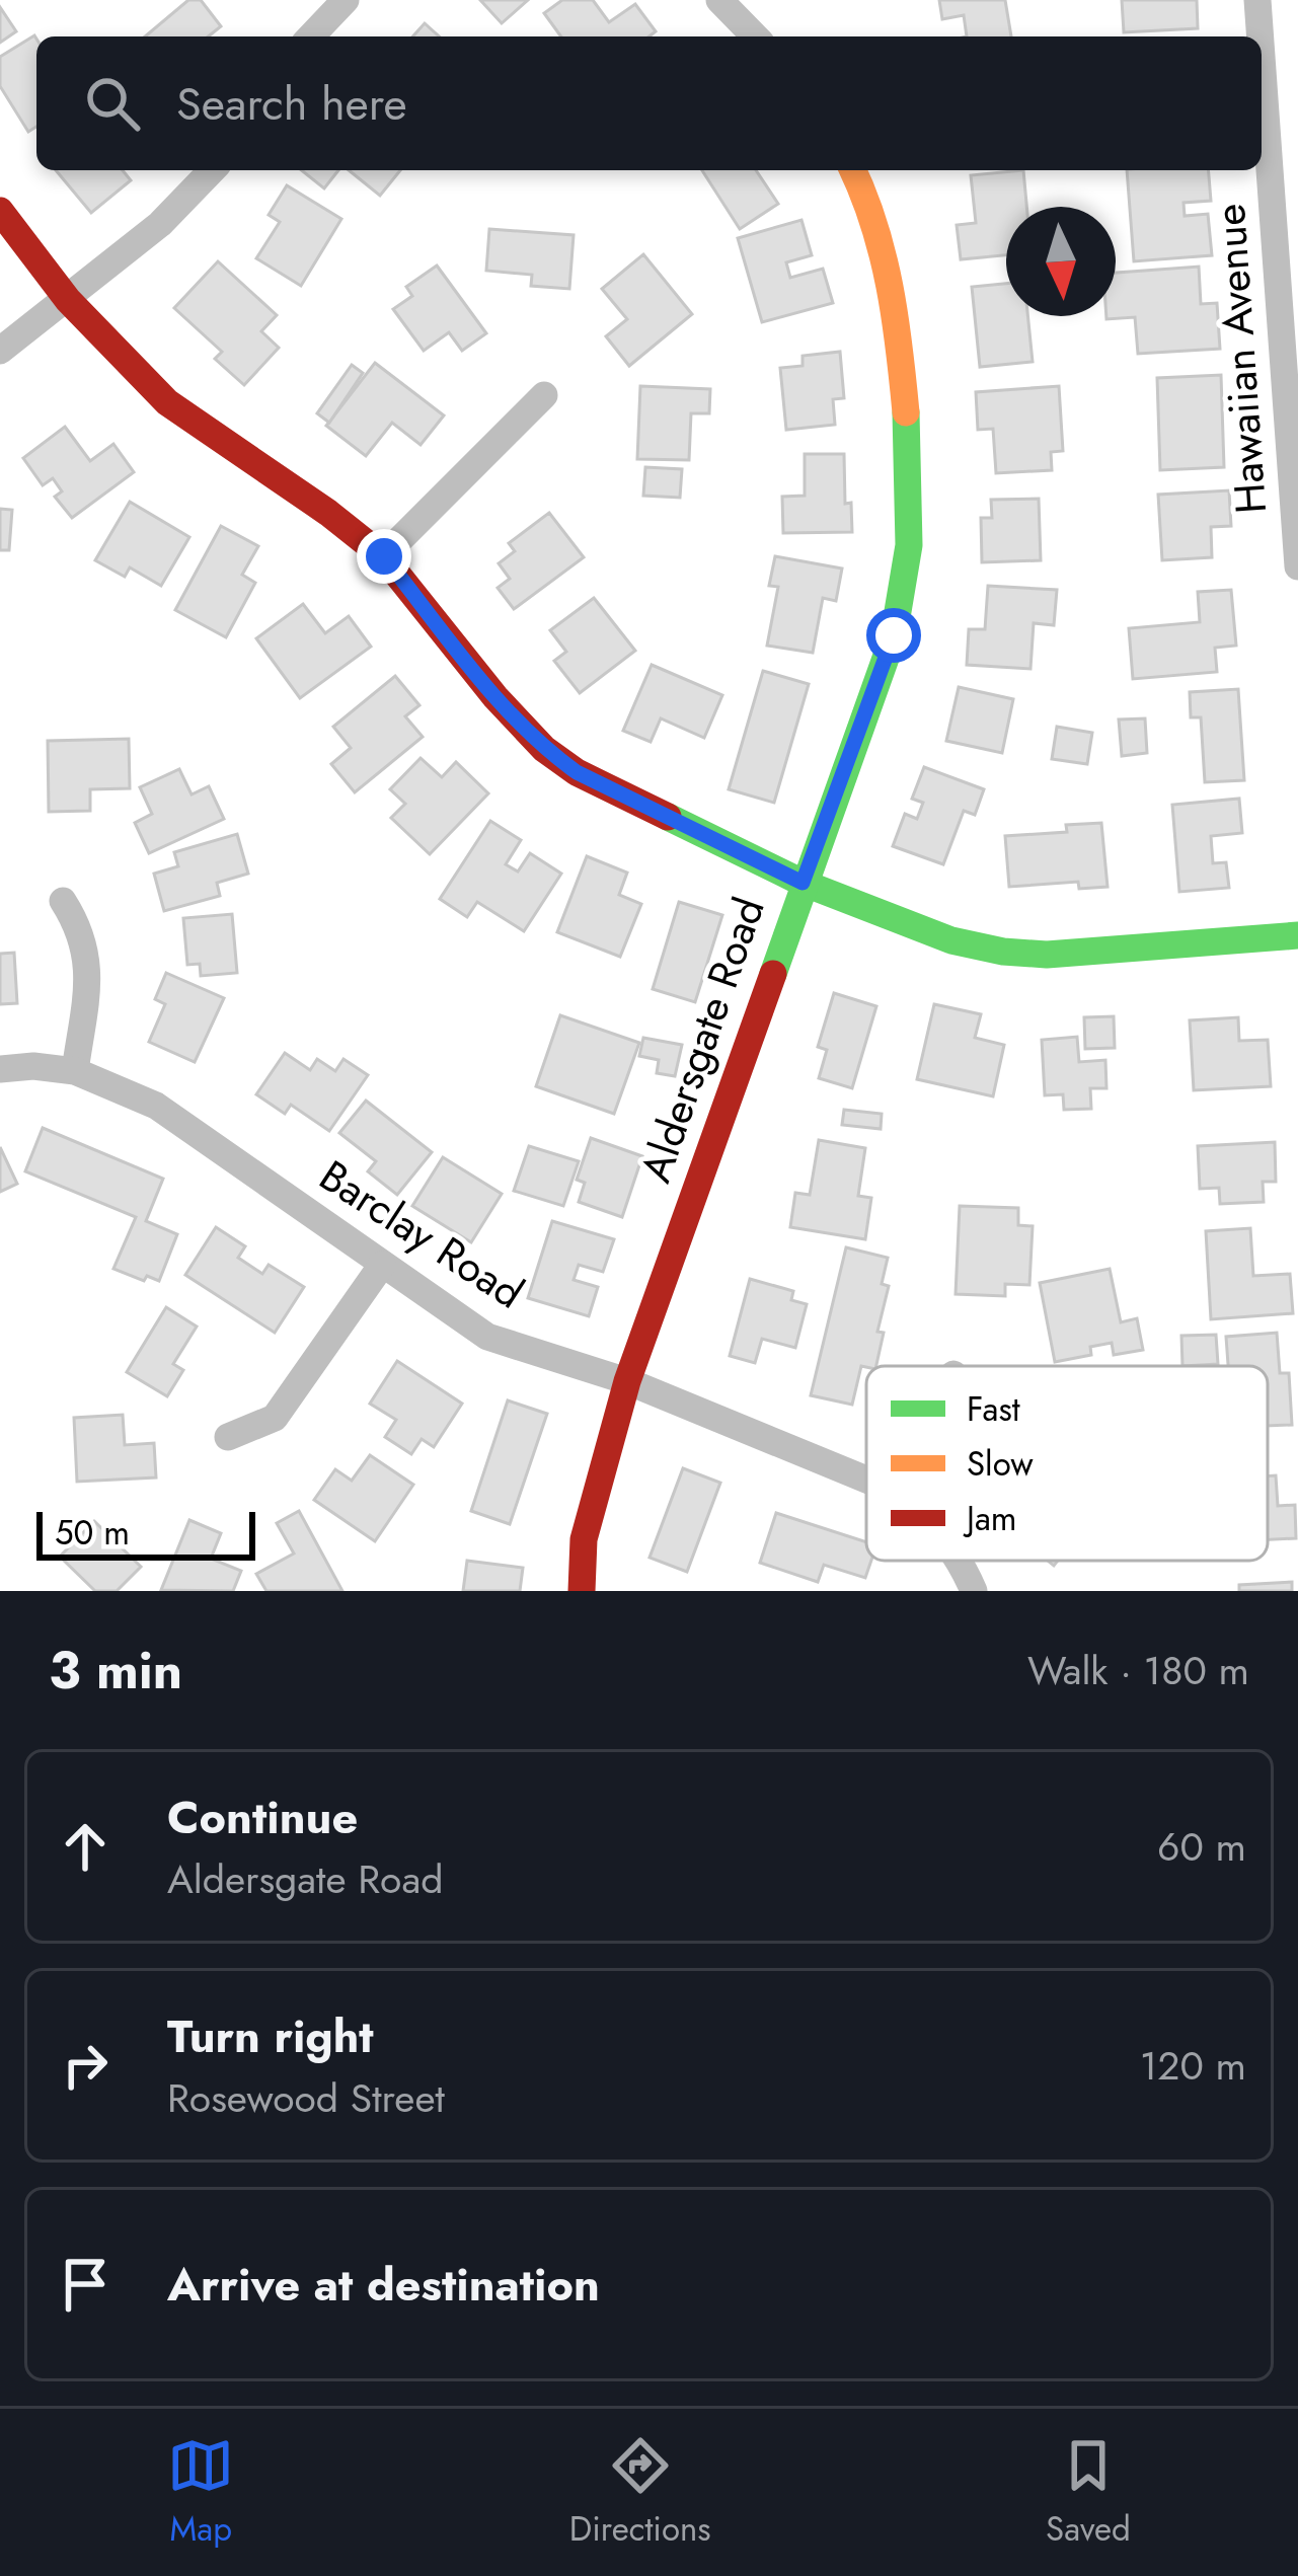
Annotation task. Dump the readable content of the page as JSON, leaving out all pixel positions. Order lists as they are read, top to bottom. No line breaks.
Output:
{"streets":{"street":["Hawaiian Avenue","Aldersgate Road","Barclay Road"]},"crossings":[["Aldersgate Road","Barclay Road"]],"legend":["Fast","Slow","Jam"],"scale_bar":"50 m","north":"bottom","page":{"search":"Search here","scale":"50 m","heading":["3 min","Walk · 180 m"],"list":[["Continue","Aldersgate Road","60 m"],["Turn right","Rosewood Street","120 m"],"Arrive at destination"],"nav":["Map","Directions","Saved"]}}
